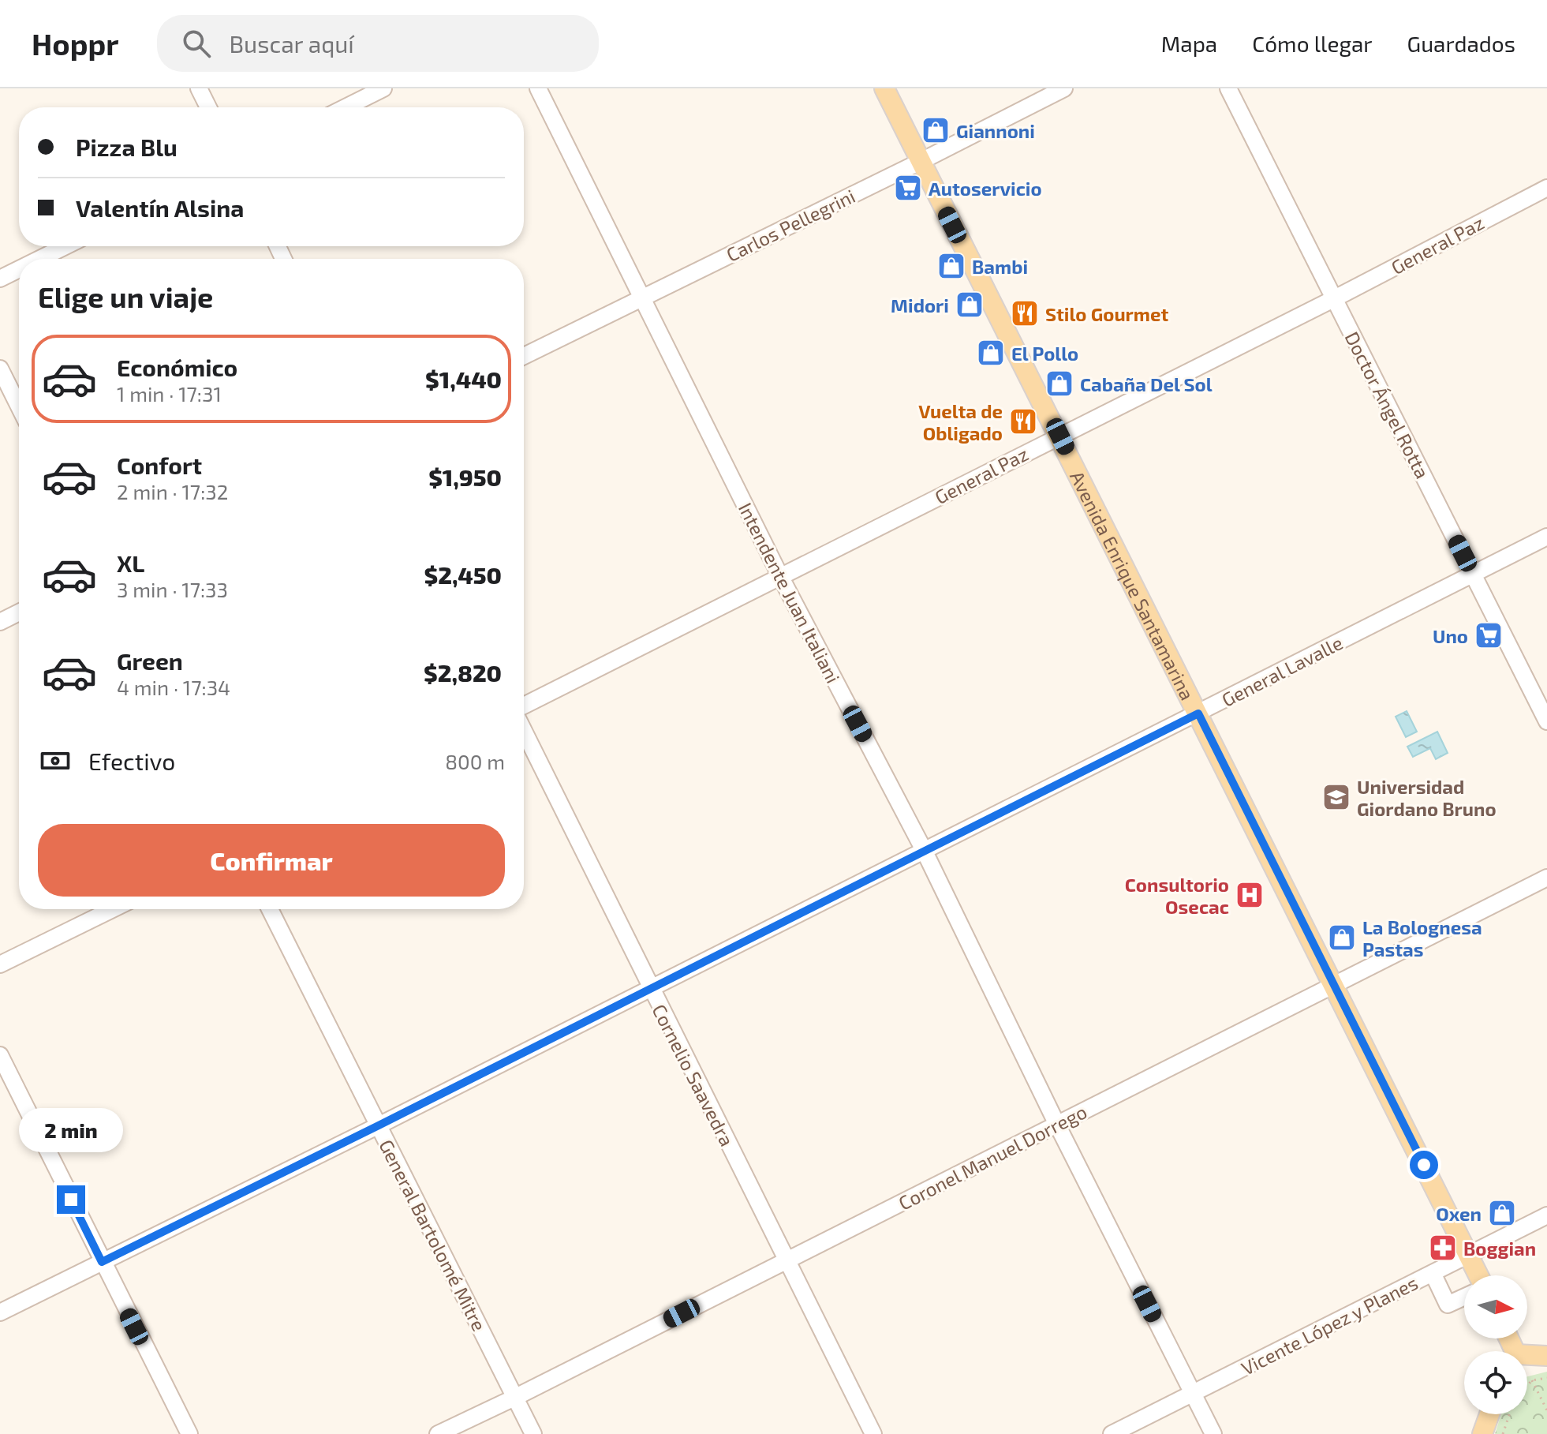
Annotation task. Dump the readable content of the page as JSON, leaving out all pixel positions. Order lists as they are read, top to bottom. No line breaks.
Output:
{"streets":{"main road":["Avenida Enrique Santamarina"],"street":["Carlos Pellegrini","General Paz","Doctor Ángel Rotta","Intendente Juan Italiani","General Lavalle","Cornelio Saavedra","Coronel Manuel Dorrego","General Bartolomé Mitre","Vicente López y Planes"]},"crossings":[["Carlos Pellegrini","Avenida Enrique Santamarina"],["Carlos Pellegrini","Intendente Juan Italiani"],["General Paz","Doctor Ángel Rotta"],["General Paz","Avenida Enrique Santamarina"],["General Paz","Intendente Juan Italiani"],["Doctor Ángel Rotta","General Lavalle"],["Avenida Enrique Santamarina","General Lavalle"],["Avenida Enrique Santamarina","Coronel Manuel Dorrego"],["Avenida Enrique Santamarina","Vicente López y Planes"],["Intendente Juan Italiani","General Lavalle"],["Intendente Juan Italiani","Coronel Manuel Dorrego"],["Intendente Juan Italiani","Vicente López y Planes"],["General Lavalle","Cornelio Saavedra"],["General Lavalle","General Bartolomé Mitre"],["Cornelio Saavedra","Coronel Manuel Dorrego"],["Coronel Manuel Dorrego","General Bartolomé Mitre"]],"places":{"shop":["Giannoni","Bambi","Midori","El Pollo","Cabaña Del Sol","La Bolognesa Pastas","Oxen"],"supermarket":["Autoservicio","Uno"],"restaurant":["Stilo Gourmet","Vuelta de Obligado"],"school or university":["Universidad Giordano Bruno"],"hospital":["Consultorio Osecac"],"pharmacy":["Boggian"]},"north":"right","page":{"header":"Hoppr","search":"Buscar aquí","nav":["Mapa","Cómo llegar","Guardados"],"banner":["Pizza Blu","Valentín Alsina"],"heading":"Elige un viaje","list":[{"name":"Económico","note":"1 min · 17:31","value":"$1,440"},{"name":"Confort","note":"2 min · 17:32","value":"$1,950"},{"name":"XL","note":"3 min · 17:33","value":"$2,450"},{"name":"Green","note":"4 min · 17:34","value":"$2,820"}],"pay":["Efectivo","800 m"],"buttons":"Confirmar","bubble":"2 min"}}
